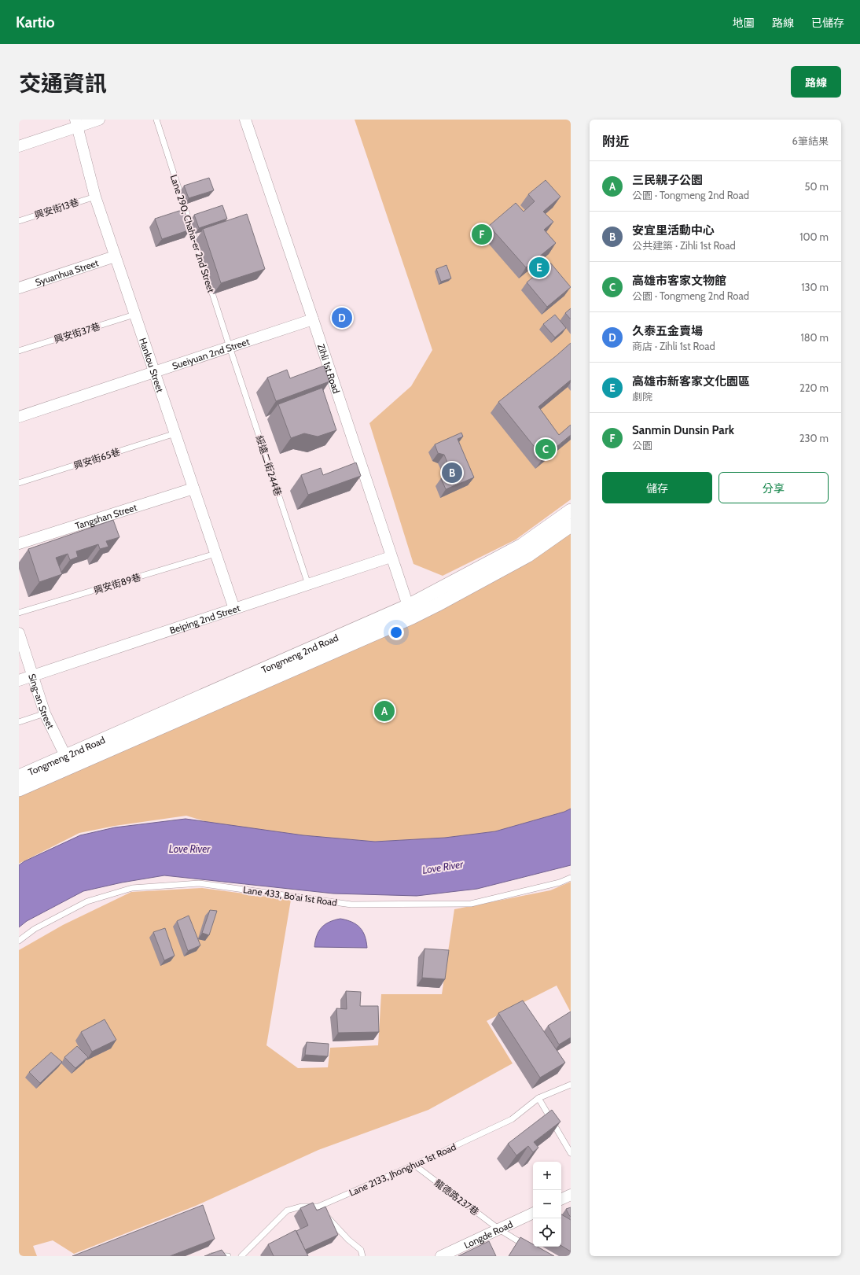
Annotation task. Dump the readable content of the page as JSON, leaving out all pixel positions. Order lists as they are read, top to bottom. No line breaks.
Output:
{"streets":{"street":["Syuanhua Street","Sueiyuan 2nd Street","Hankou Street","Zihli 1st Road","Tangshan Street","Beiping 2nd Street","Tongmeng 2nd Road","Sing-an Street","Longde Road"],"lane":["興安街13巷","Lane 290, Chaha-er 2nd Street","興安街37巷","興安街65巷","綏遠二街244巷","興安街89巷","Lane 433, Bo'ai 1st Road","Lane 2133, Jhonghua 1st Road","龍德路237巷"]},"crossings":[["興安街13巷","Hankou Street"],["Lane 290, Chaha-er 2nd Street","Sueiyuan 2nd Street"],["Lane 290, Chaha-er 2nd Street","綏遠二街244巷"],["Syuanhua Street","Hankou Street"],["興安街37巷","Hankou Street"],["Sueiyuan 2nd Street","Hankou Street"],["Sueiyuan 2nd Street","Zihli 1st Road"],["Sueiyuan 2nd Street","綏遠二街244巷"],["Hankou Street","興安街65巷"],["Hankou Street","Tangshan Street"],["Hankou Street","興安街89巷"],["Hankou Street","Beiping 2nd Street"],["Zihli 1st Road","Beiping 2nd Street"],["Zihli 1st Road","Tongmeng 2nd Road"],["綏遠二街244巷","Beiping 2nd Street"],["Beiping 2nd Street","Sing-an Street"],["Tongmeng 2nd Road","Sing-an Street"],["Lane 2133, Jhonghua 1st Road","龍德路237巷"],["龍德路237巷","Longde Road"]],"water":["Love River"],"page":{"header":"Kartio","nav":["地圖","路線","已儲存"],"title":"交通資訊","buttons":["路線",["儲存","分享"]],"heading":["附近","6筆結果"],"list":[{"mark":"A","name":"三民親子公園","note":"公園 · Tongmeng 2nd Road","value":"50 m"},{"mark":"B","name":"安宜里活動中心","note":"公共建築 · Zihli 1st Road","value":"100 m"},{"mark":"C","name":"高雄市客家文物館","note":"公園 · Tongmeng 2nd Road","value":"130 m"},{"mark":"D","name":"久泰五金賣場","note":"商店 · Zihli 1st Road","value":"180 m"},{"mark":"E","name":"高雄市新客家文化園區","note":"劇院","value":"220 m"},{"mark":"F","name":"Sanmin Dunsin Park","note":"公園","value":"230 m"}],"pins":["F","E","D","C","B","A"],"map_buttons":["+","−"]}}
